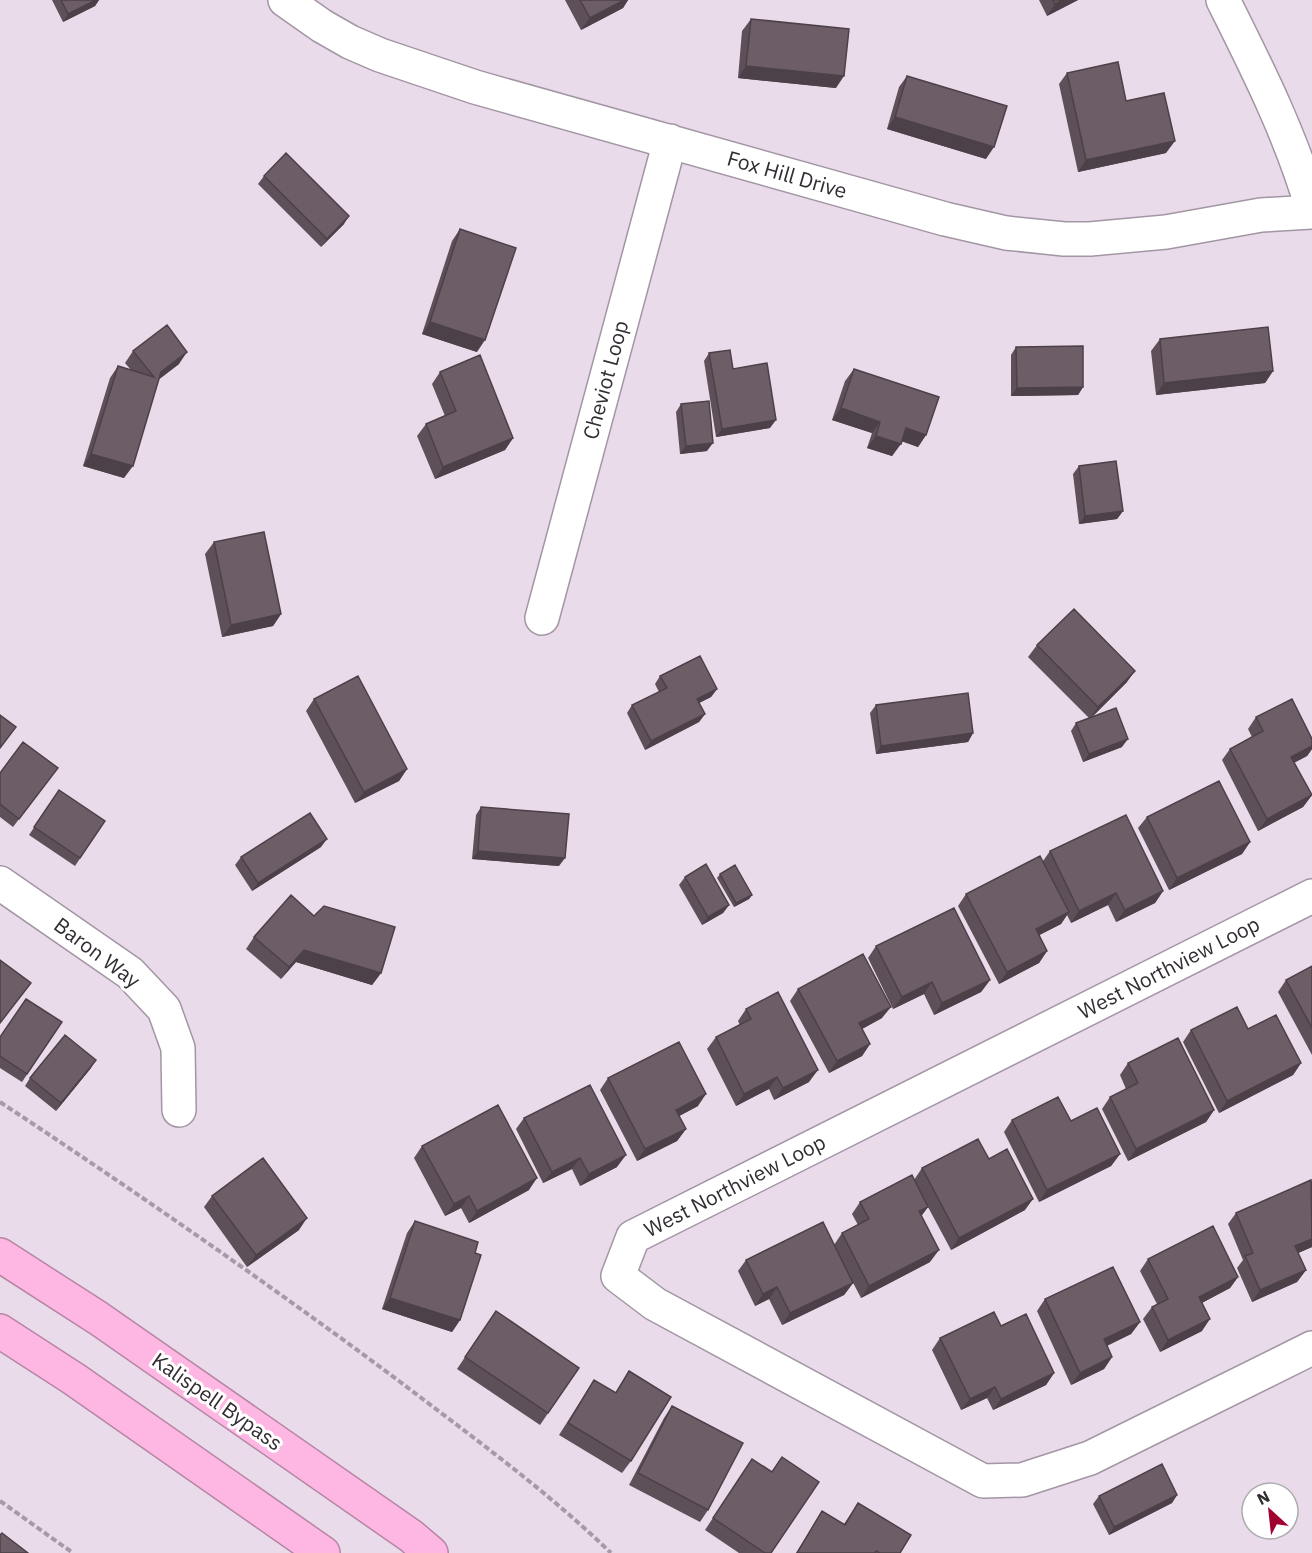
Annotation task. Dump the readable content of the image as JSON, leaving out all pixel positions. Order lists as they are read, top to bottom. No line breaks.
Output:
{"streets":{"highway":["Kalispell Bypass"],"street":["Fox Hill Drive","Cheviot Loop","Baron Way","West Northview Loop"]},"crossings":[["Fox Hill Drive","Cheviot Loop"]],"north":"top left"}
